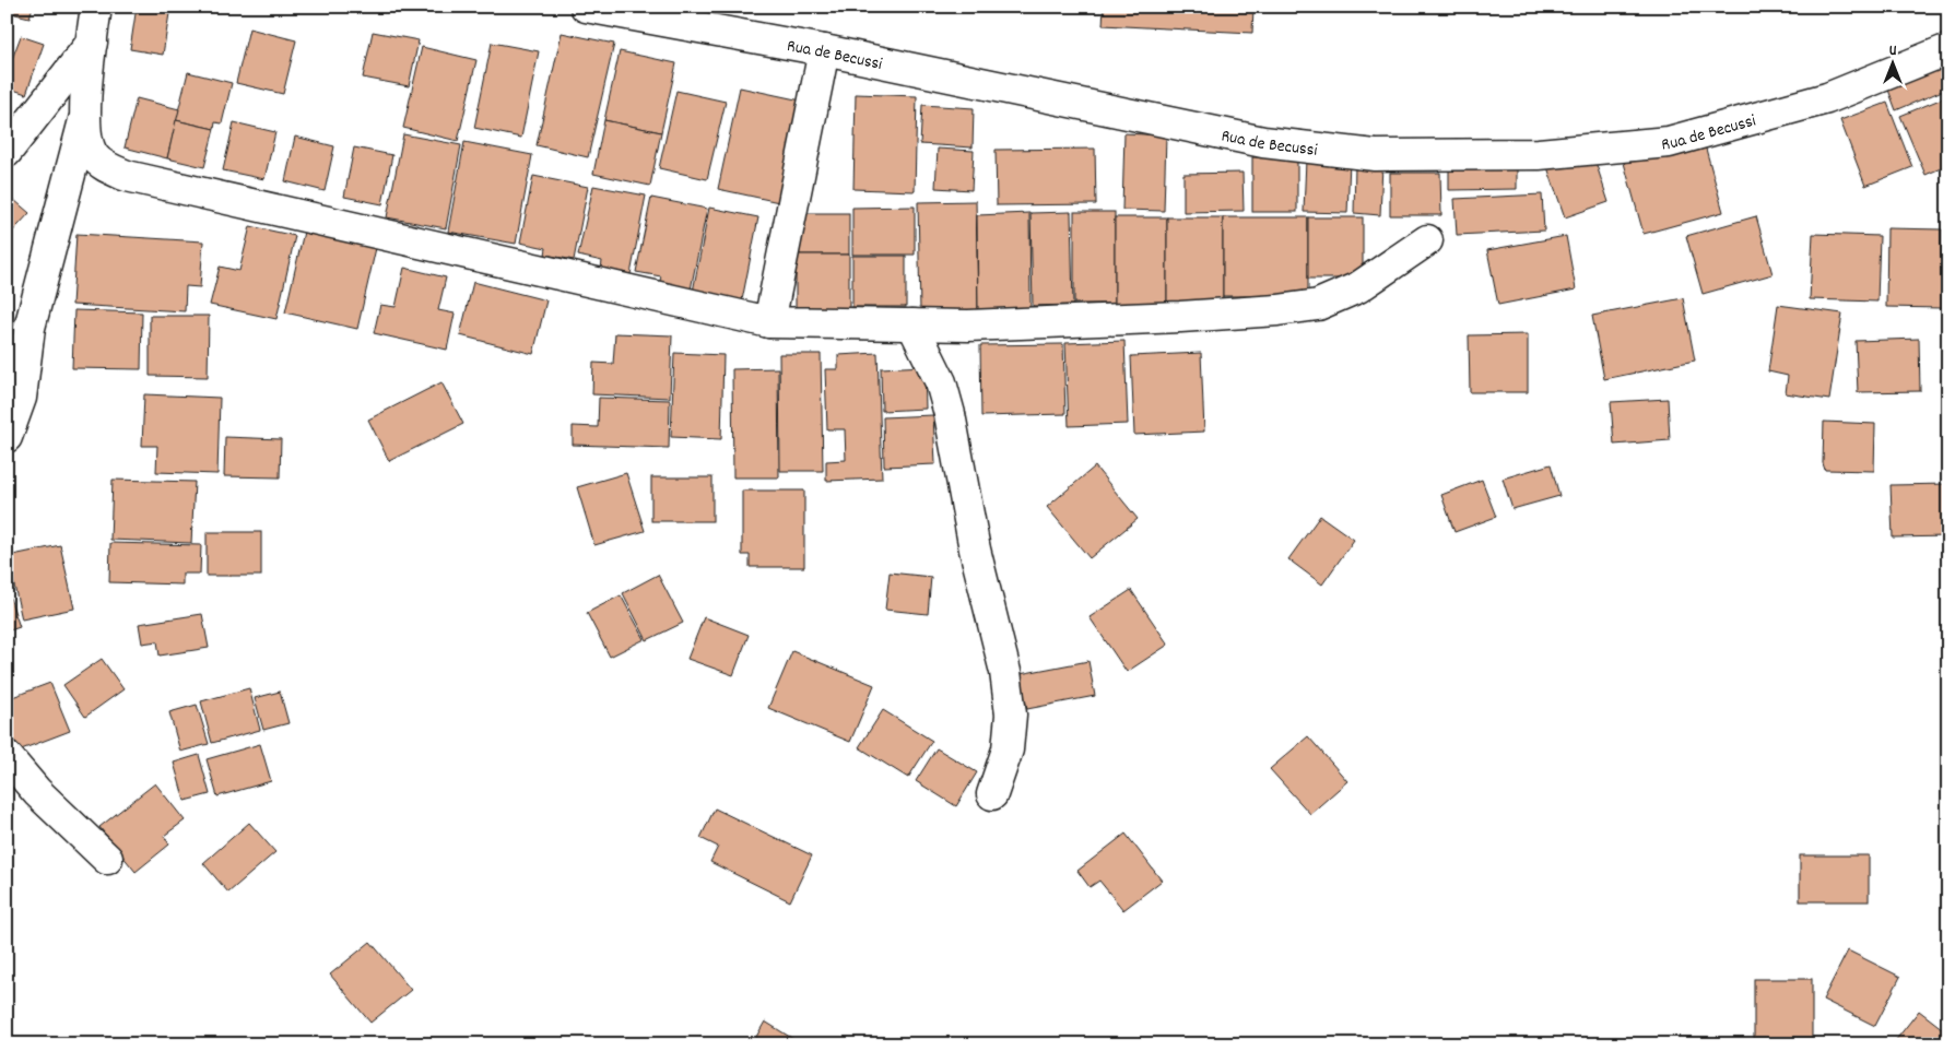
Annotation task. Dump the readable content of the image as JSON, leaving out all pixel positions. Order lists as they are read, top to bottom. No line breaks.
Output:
{"streets":{"street":["Rua de Becussi"]},"north":"top"}
